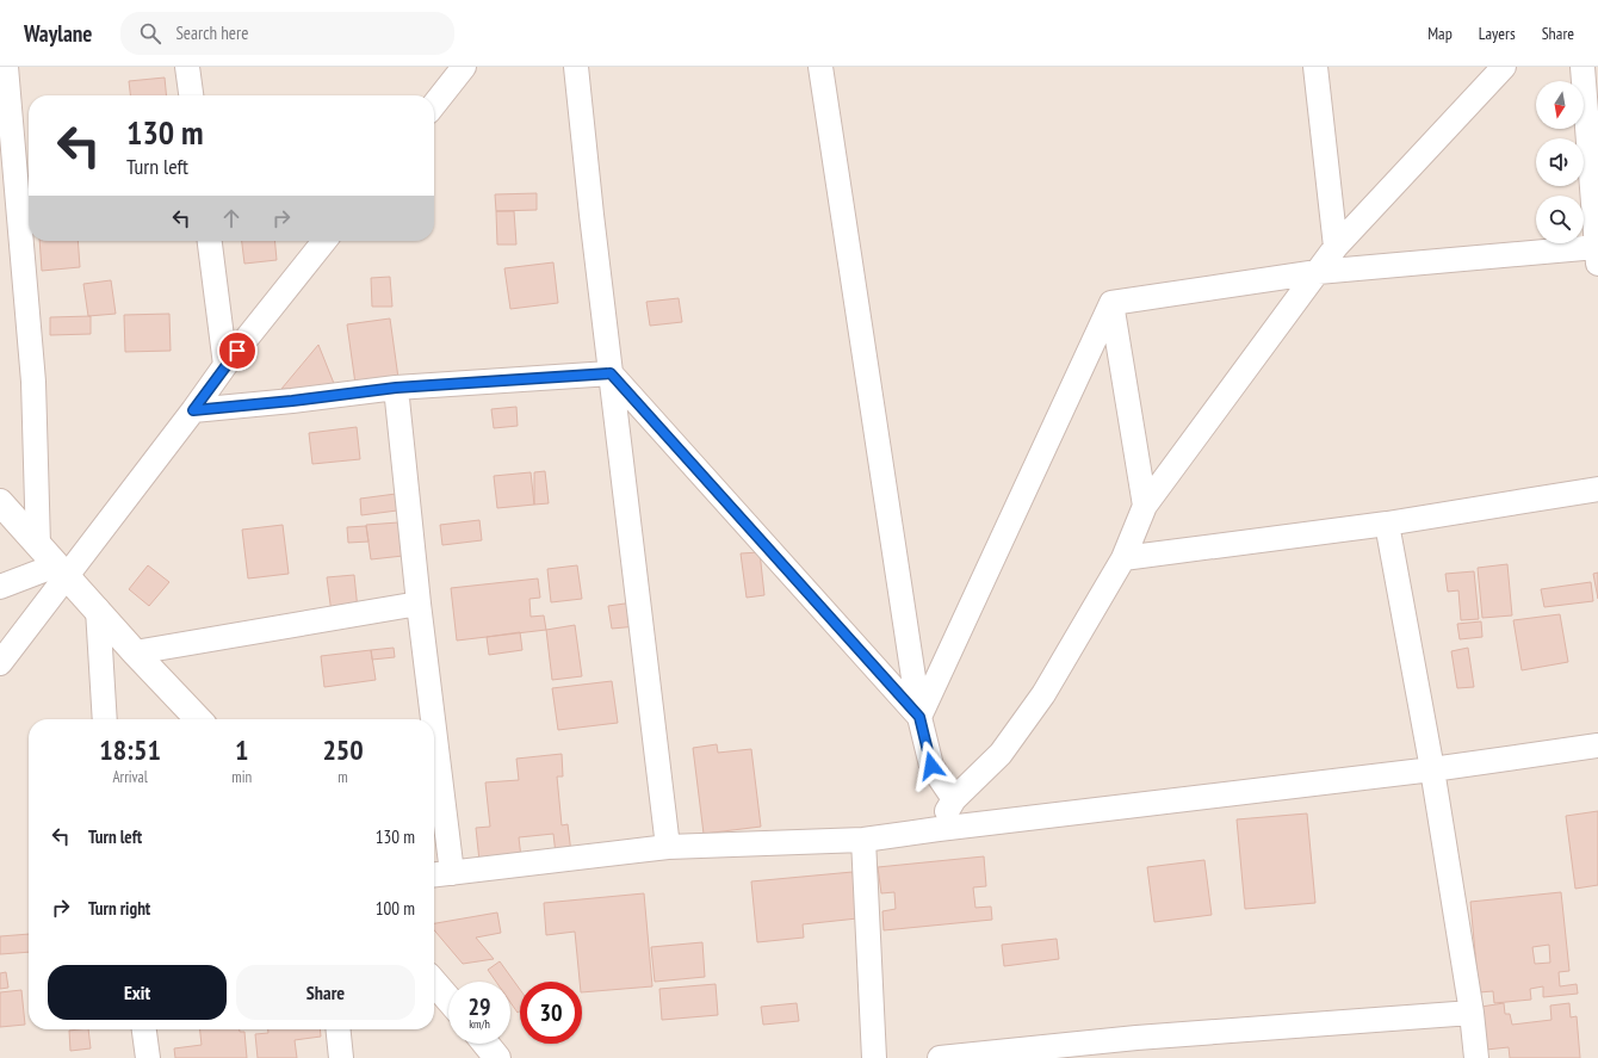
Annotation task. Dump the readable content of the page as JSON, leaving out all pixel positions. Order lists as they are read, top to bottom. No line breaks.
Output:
{"north":"bottom","page":{"header":"Waylane","search":"Search here","nav":["Map","Layers","Share"],"turn":["130 m","Turn left"],"eta":["18:51","Arrival","1","min","250","m"],"list":[{"name":"Turn left","value":"130 m"},{"name":"Turn right","value":"100 m"}],"buttons":["Exit","Share"],"speed":"29 km/h","limit":"30"}}
